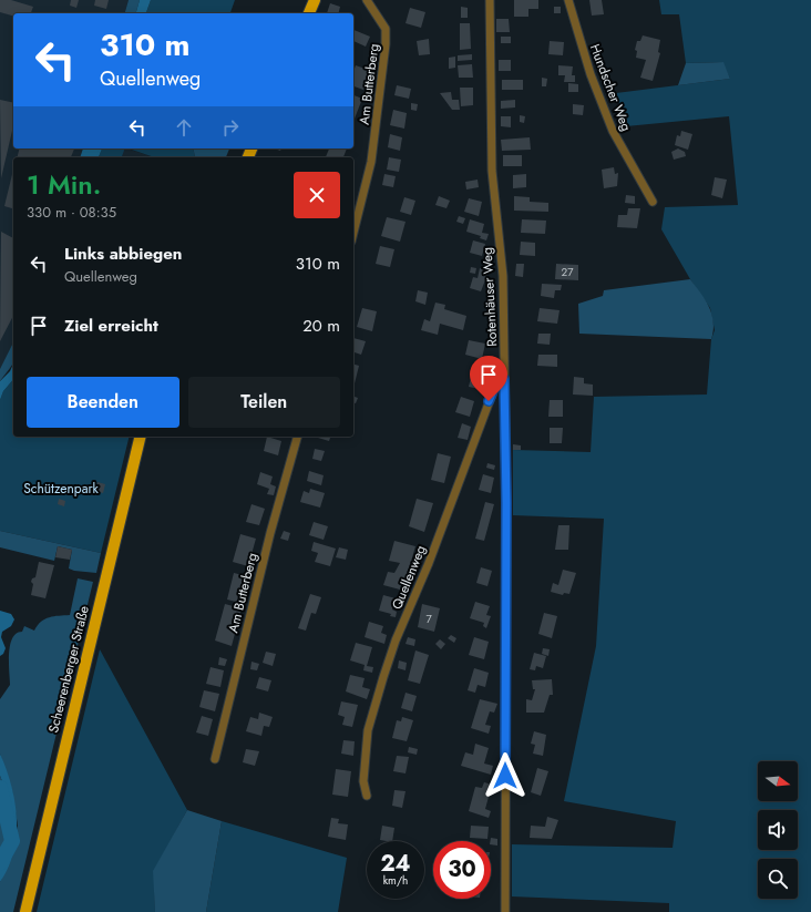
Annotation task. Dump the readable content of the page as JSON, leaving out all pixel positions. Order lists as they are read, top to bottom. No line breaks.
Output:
{"streets":{"main road":["Scheerenberger Straße"],"street":["Am Butterberg","Hundscher Weg","Rotenhäuser Weg","Quellenweg"]},"crossings":[["Rotenhäuser Weg","Quellenweg"]],"parks":["Schützenpark"],"house_numbers":["27","7"],"north":"right","page":{"turn":["310 m","Quellenweg"],"heading":["1 Min.","330 m · 08:35"],"list":[{"name":"Links abbiegen","note":"Quellenweg","value":"310 m"},{"name":"Ziel erreicht","value":"20 m"}],"buttons":["Beenden","Teilen"],"speed":"24 km/h","limit":"30"}}
